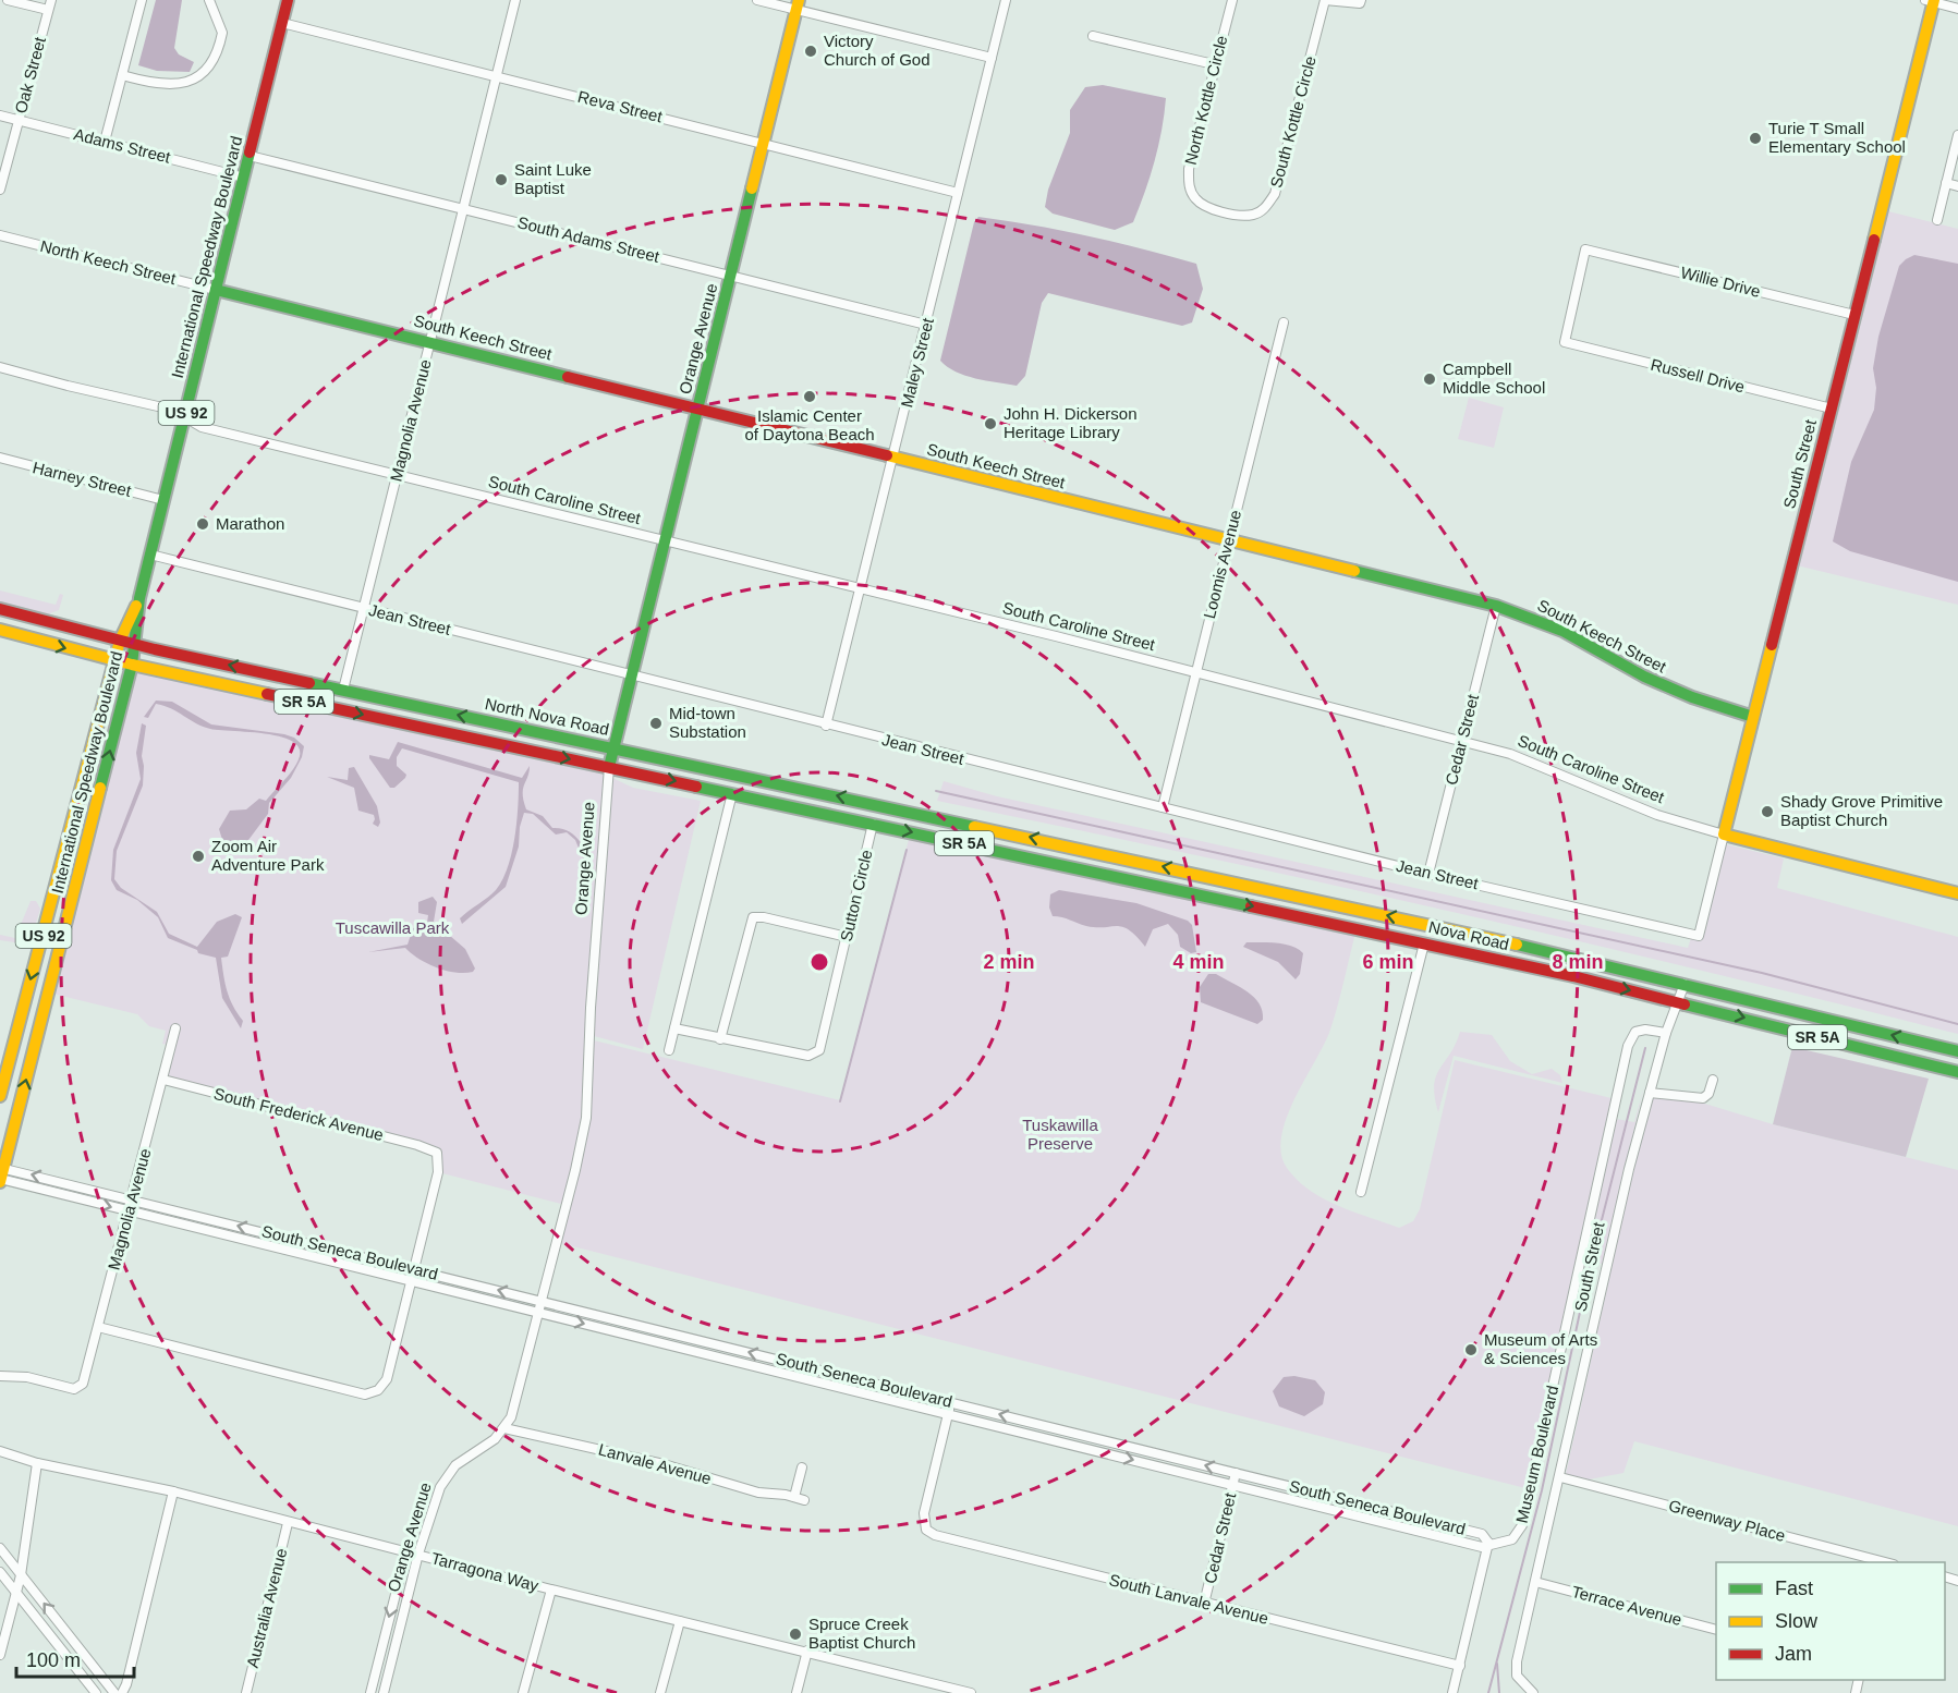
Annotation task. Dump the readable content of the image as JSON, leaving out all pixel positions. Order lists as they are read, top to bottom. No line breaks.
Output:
{"streets":{"main road":["International Speedway Boulevard","South Keech Street","Orange Avenue","US 92","South Street","South Caroline Street","SR 5A","North Nova Road","Nova Road"],"street":["Oak Street","North Kottle Circle","Reva Street","South Kottle Circle","Adams Street","South Adams Street","North Keech Street","Willie Drive","Maley Street","Russell Drive","Magnolia Avenue","Harney Street","Loomis Avenue","Jean Street","Cedar Street","Sutton Circle","South Frederick Avenue","South Seneca Boulevard","Museum Boulevard","Lanvale Avenue","Greenway Place","Tarragona Way","South Lanvale Avenue","Terrace Avenue","Australia Avenue"]},"crossings":[["Oak Street","Adams Street"],["North Kottle Circle","South Kottle Circle"],["Reva Street","International Speedway Boulevard"],["Reva Street","Orange Avenue"],["Reva Street","Maley Street"],["Reva Street","Magnolia Avenue"],["Adams Street","International Speedway Boulevard"],["South Adams Street","International Speedway Boulevard"],["South Adams Street","Orange Avenue"],["South Adams Street","Maley Street"],["South Adams Street","Magnolia Avenue"],["International Speedway Boulevard","North Keech Street"],["International Speedway Boulevard","South Keech Street"],["International Speedway Boulevard","Harney Street"],["International Speedway Boulevard","South Caroline Street"],["International Speedway Boulevard","Jean Street"],["International Speedway Boulevard","SR 5A"],["International Speedway Boulevard","North Nova Road"],["International Speedway Boulevard","South Seneca Boulevard"],["North Keech Street","South Keech Street"],["Willie Drive","Russell Drive"],["Willie Drive","South Street"],["South Keech Street","Orange Avenue"],["South Keech Street","Maley Street"],["South Keech Street","Magnolia Avenue"],["South Keech Street","South Street"],["South Keech Street","Loomis Avenue"],["South Keech Street","Cedar Street"],["Orange Avenue","South Caroline Street"],["Orange Avenue","Jean Street"],["Orange Avenue","SR 5A"],["Orange Avenue","North Nova Road"],["Orange Avenue","South Seneca Boulevard"],["Orange Avenue","Lanvale Avenue"],["Orange Avenue","Tarragona Way"],["Maley Street","South Caroline Street"],["Maley Street","Jean Street"],["Russell Drive","South Street"],["Magnolia Avenue","South Caroline Street"],["Magnolia Avenue","Jean Street"],["Magnolia Avenue","North Nova Road"],["Magnolia Avenue","South Frederick Avenue"],["Magnolia Avenue","South Seneca Boulevard"],["South Street","South Caroline Street"],["South Street","Jean Street"],["South Street","Nova Road"],["South Street","Museum Boulevard"],["South Street","Greenway Place"],["South Street","Terrace Avenue"],["South Caroline Street","Loomis Avenue"],["South Caroline Street","Cedar Street"],["Loomis Avenue","Jean Street"],["Jean Street","Cedar Street"],["SR 5A","Sutton Circle"],["SR 5A","Nova Road"],["North Nova Road","Nova Road"],["Cedar Street","South Seneca Boulevard"],["Cedar Street","South Lanvale Avenue"],["Sutton Circle","Nova Road"],["South Frederick Avenue","South Seneca Boulevard"],["South Seneca Boulevard","Museum Boulevard"],["South Seneca Boulevard","South Lanvale Avenue"],["Tarragona Way","Australia Avenue"]],"parks":["Tuscawilla Park","Tuskawilla Preserve"],"places":["Victory Church of God","Turie T Small Elementary School","Saint Luke Baptist","Campbell Middle School","Islamic Center of Daytona Beach","John H. Dickerson Heritage Library","Marathon","Mid-town Substation","Shady Grove Primitive Baptist Church","Zoom Air Adventure Park","Museum of Arts & Sciences","Spruce Creek Baptist Church"],"legend":["Fast","Slow","Jam"],"scale_bar":"100 m","rings":["2 min","4 min","6 min","8 min"]}
